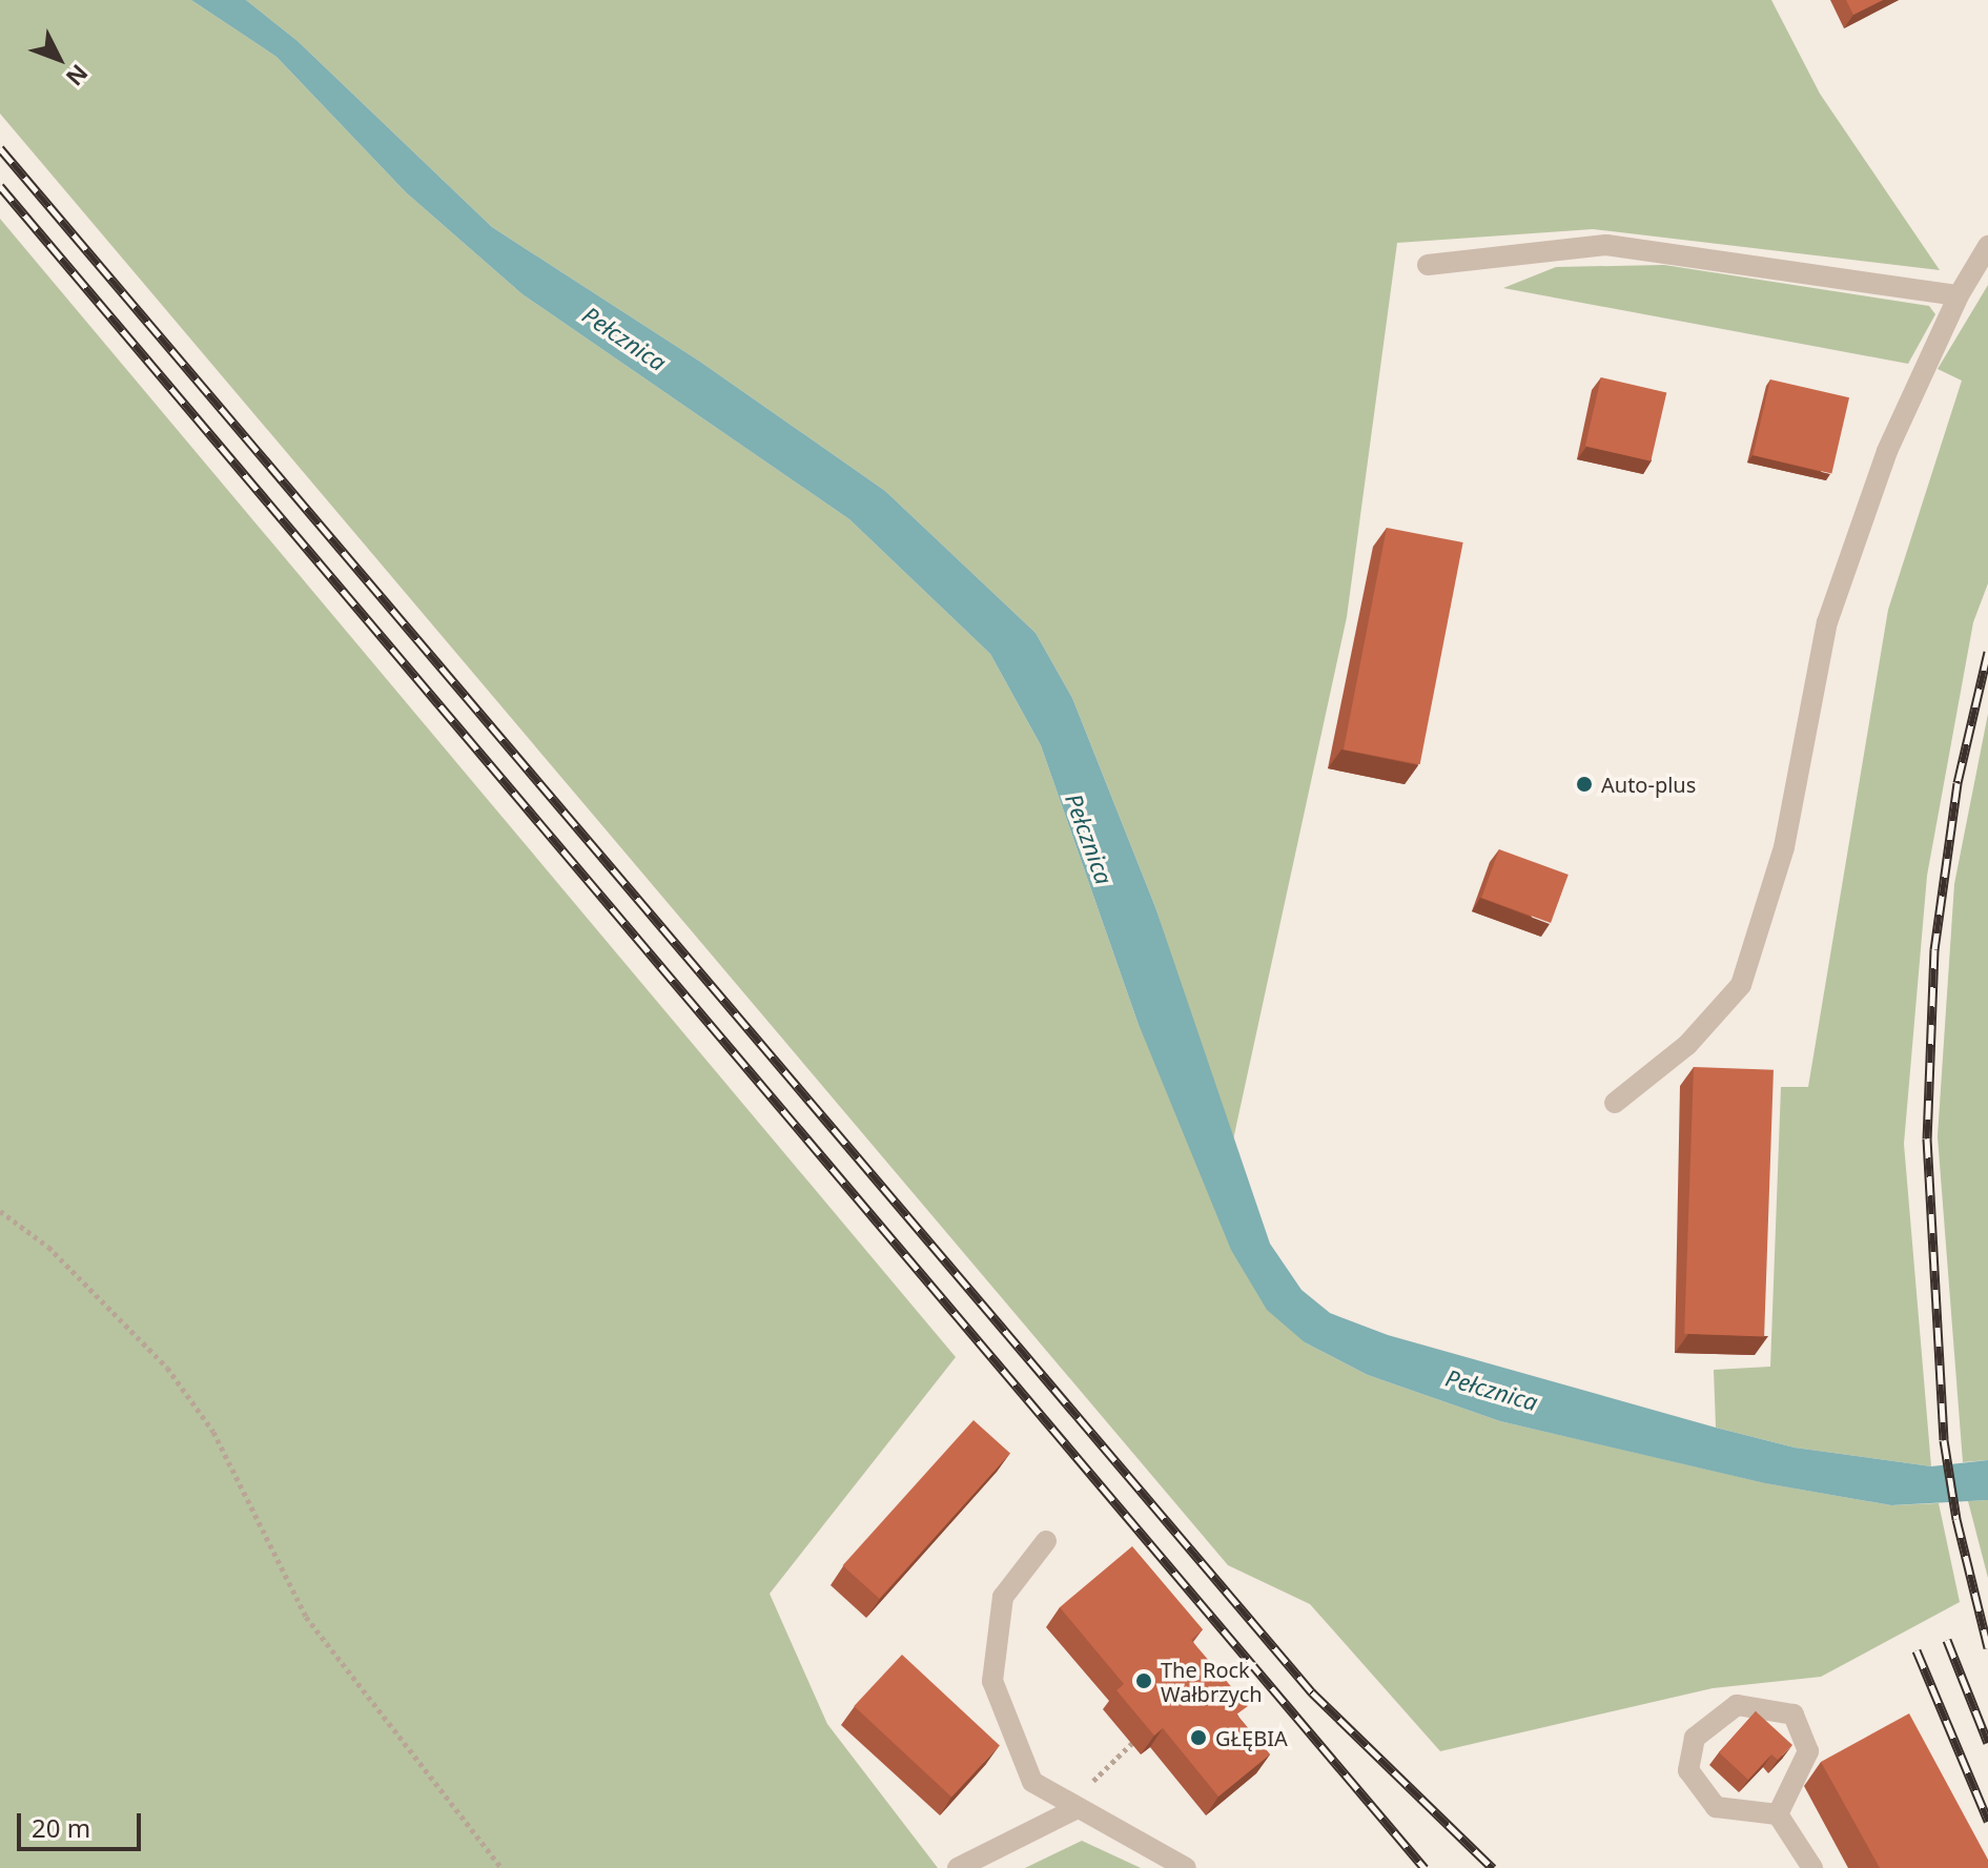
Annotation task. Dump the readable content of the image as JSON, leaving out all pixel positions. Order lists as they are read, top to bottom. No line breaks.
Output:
{"water":["Pełcznica"],"places":["Auto-plus","The Rock Wałbrzych","GŁĘBIA"],"scale_bar":"20 m","north":"bottom right"}
